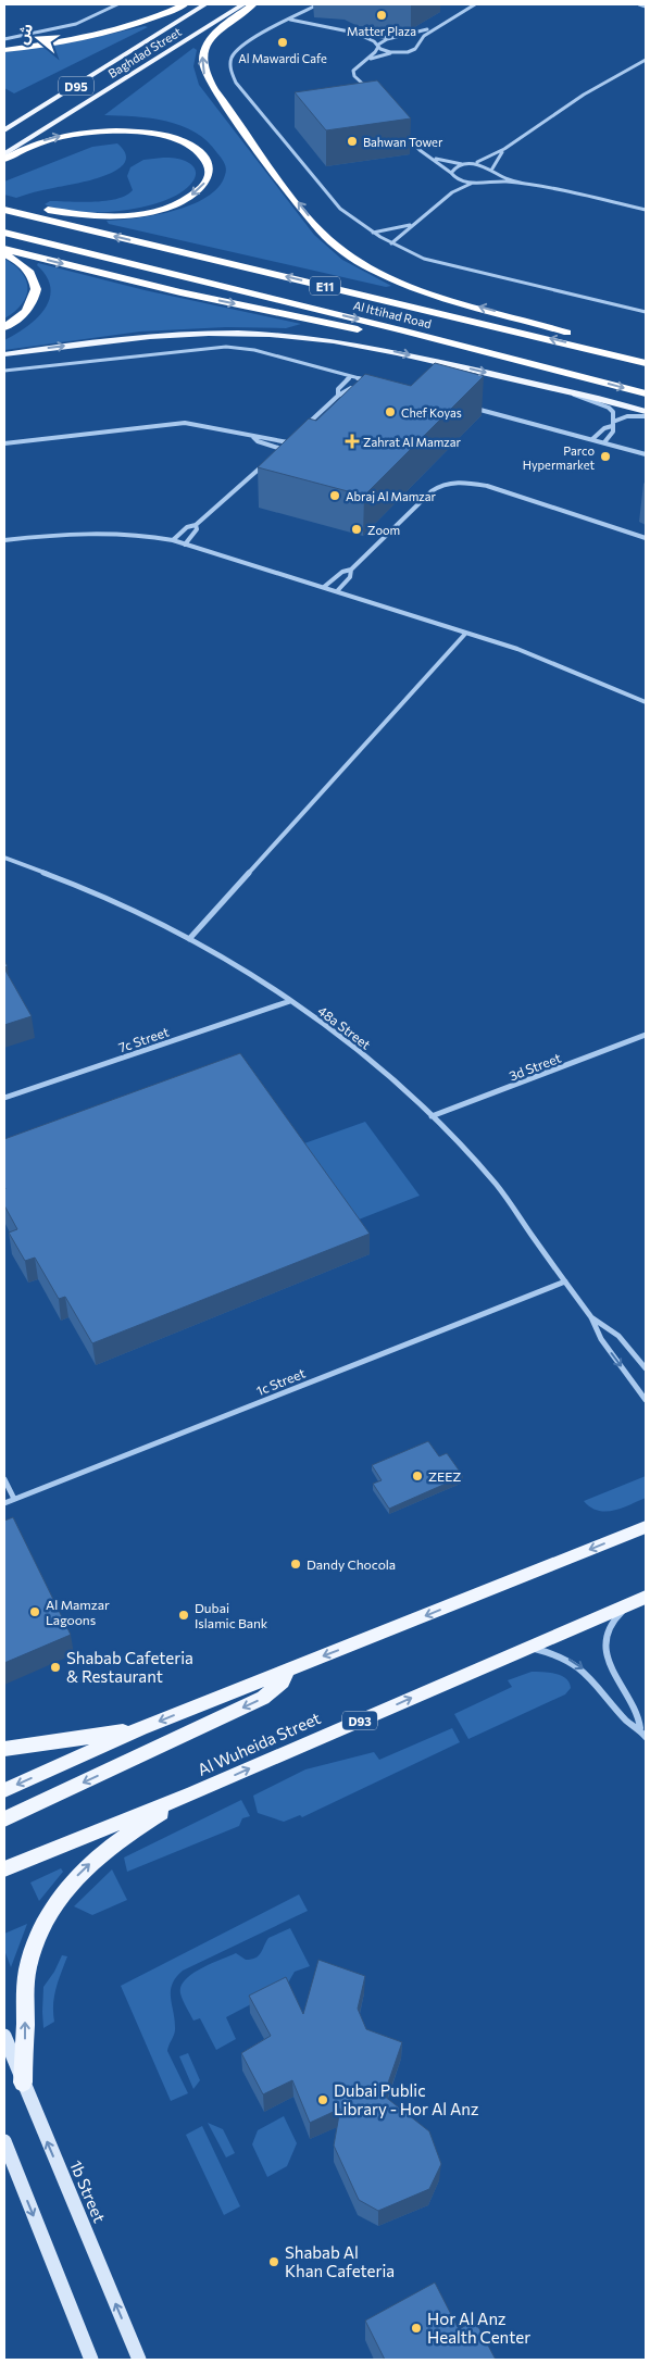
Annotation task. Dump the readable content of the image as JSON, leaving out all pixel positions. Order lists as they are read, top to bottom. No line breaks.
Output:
{"streets":{"highway":["E11","Al Ittihad Road"],"main road":["Baghdad Street","D95","D93","Al Wuheida Street"],"street":["48a Street","7c Street","3d Street","1c Street","1b Street"]},"crossings":[["48a Street","7c Street"],["48a Street","3d Street"],["48a Street","1c Street"]],"places":{"other":["Matter Plaza","Al Mawardi Cafe","Bahwan Tower","Chef Koyas","Parco Hypermarket","Abraj Al Mamzar","Zoom","ZEEZ","Dandy Chocola","Al Mamzar Lagoons","Dubai Islamic Bank","Shabab Cafeteria & Restaurant","Dubai Public Library - Hor Al Anz","Shabab Al Khan Cafeteria","Hor Al Anz Health Center"],"health":["Zahrat Al Mamzar"]},"north":"left"}
